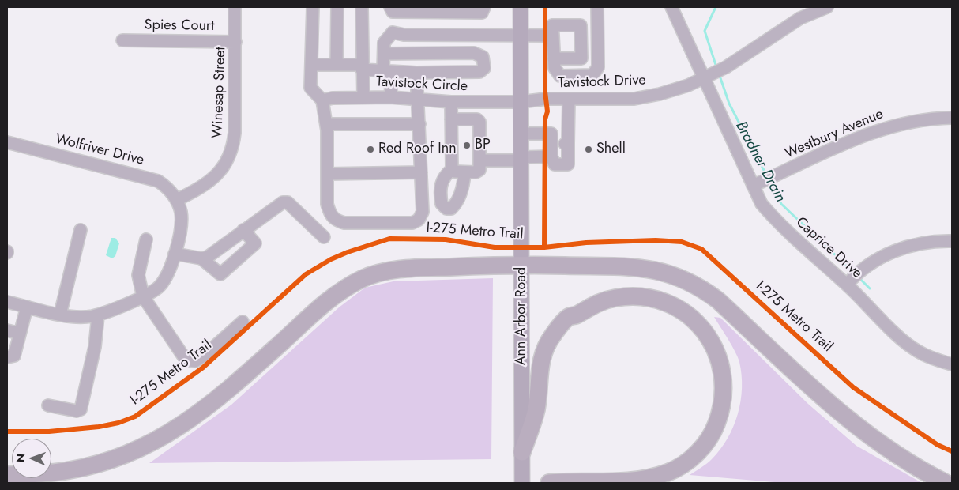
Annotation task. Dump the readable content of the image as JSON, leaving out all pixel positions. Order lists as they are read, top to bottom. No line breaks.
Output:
{"streets":{"main road":["Ann Arbor Road"],"street":["Spies Court","Tavistock Drive","Tavistock Circle","Winesap Street","Westbury Avenue","Wolfriver Drive","Caprice Drive"],"cycle path":["I-275 Metro Trail"]},"crossings":[["Spies Court","Winesap Street"],["Tavistock Drive","Tavistock Circle"],["Tavistock Drive","Caprice Drive"],["Tavistock Drive","Ann Arbor Road"],["Tavistock Circle","Ann Arbor Road"],["Winesap Street","Wolfriver Drive"],["Westbury Avenue","Caprice Drive"]],"water":["Bradner Drain"],"places":["BP","Red Roof Inn","Shell"],"north":"left"}
